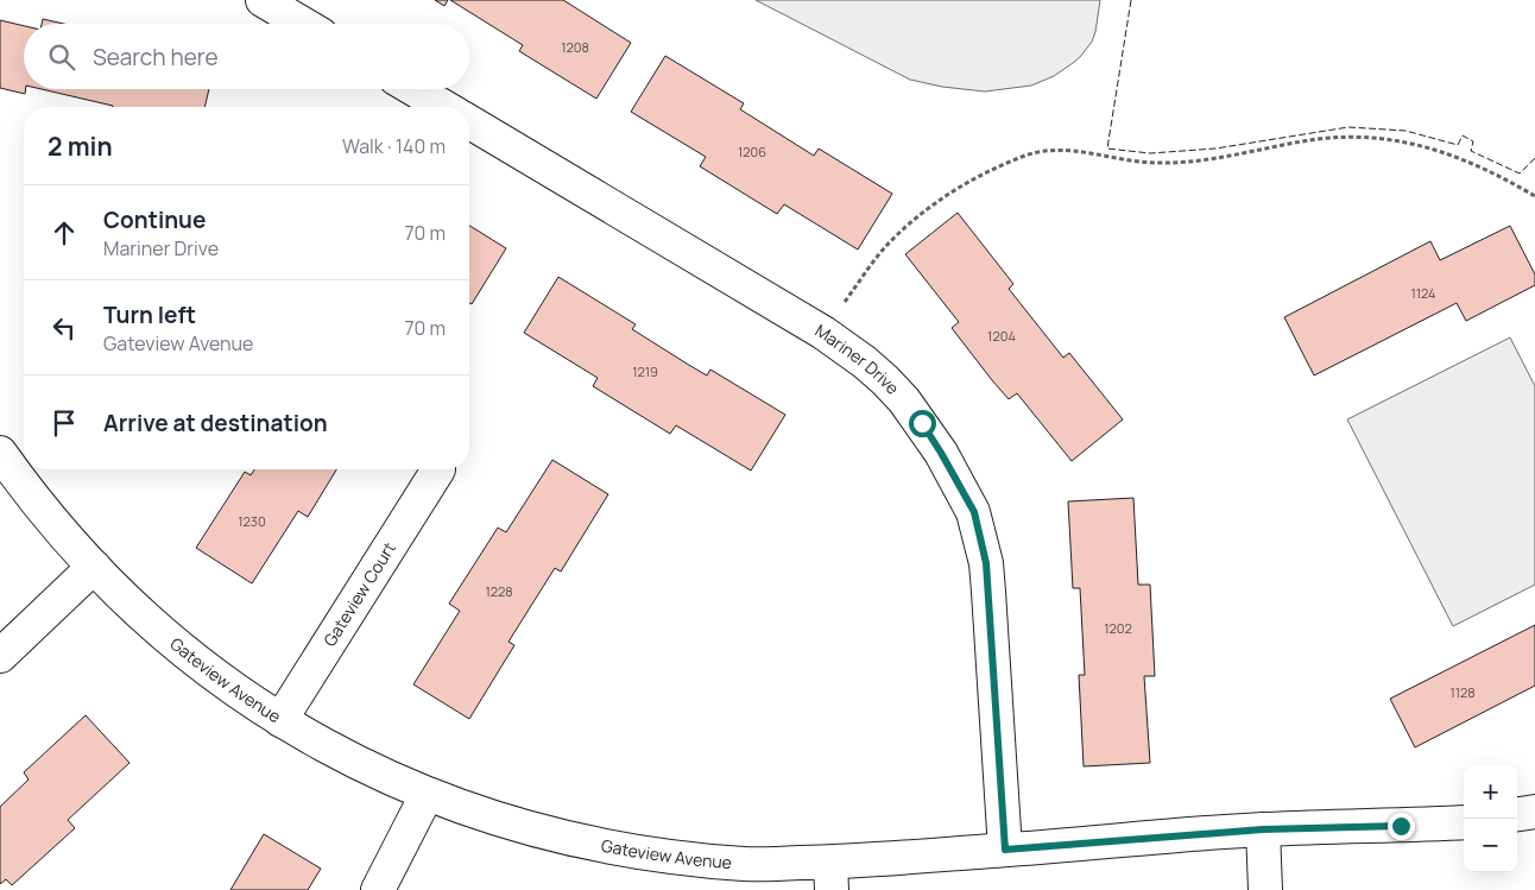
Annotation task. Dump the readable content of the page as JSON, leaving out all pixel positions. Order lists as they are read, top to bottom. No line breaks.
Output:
{"streets":{"street":["Mariner Drive","Gateview Court","Gateview Avenue"]},"crossings":[["Mariner Drive","Gateview Avenue"],["Gateview Court","Gateview Avenue"]],"house_numbers":["1208","1206","1124","1204","1219","1230","1228","1202","1128"],"page":{"search":"Search here","heading":["2 min","Walk · 140 m"],"list":[["Continue","Mariner Drive","70 m"],["Turn left","Gateview Avenue","70 m"],"Arrive at destination"],"map_buttons":["+","−"]}}
